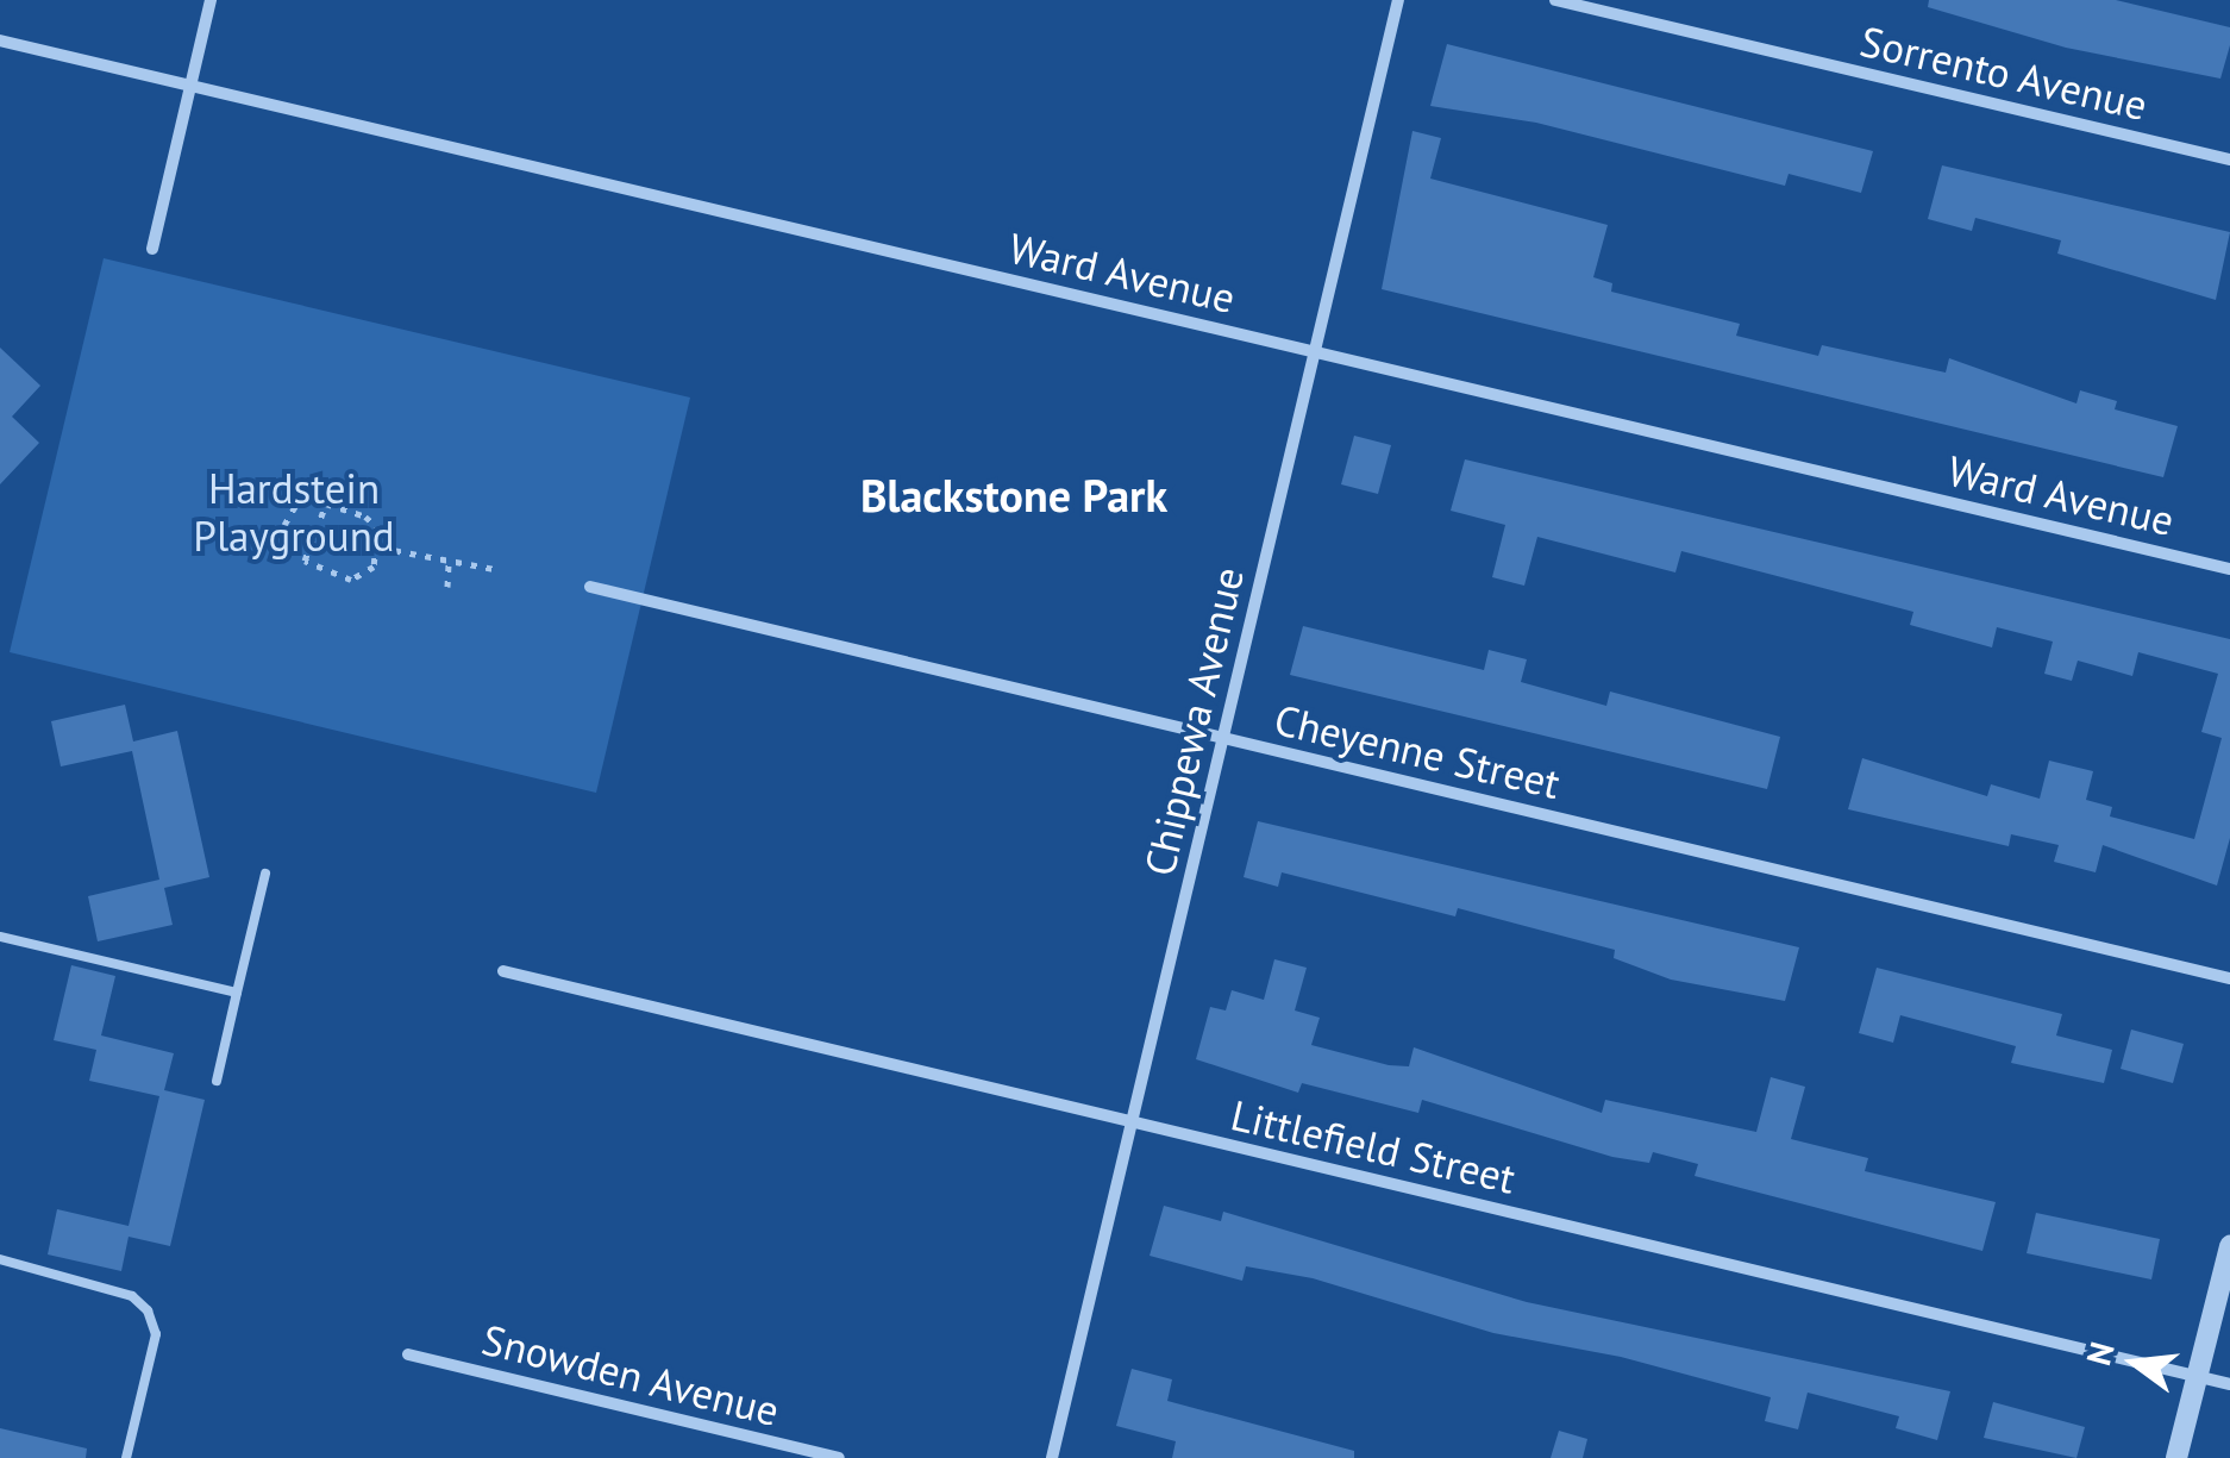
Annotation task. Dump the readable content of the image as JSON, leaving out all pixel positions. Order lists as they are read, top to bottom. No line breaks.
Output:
{"streets":{"street":["Sorrento Avenue","Ward Avenue","Chippewa Avenue","Cheyenne Street","Littlefield Street","Snowden Avenue"]},"crossings":[["Ward Avenue","Chippewa Avenue"],["Chippewa Avenue","Cheyenne Street"],["Chippewa Avenue","Littlefield Street"]],"districts":["Blackstone Park"],"parks":["Hardstein Playground"],"north":"left"}
